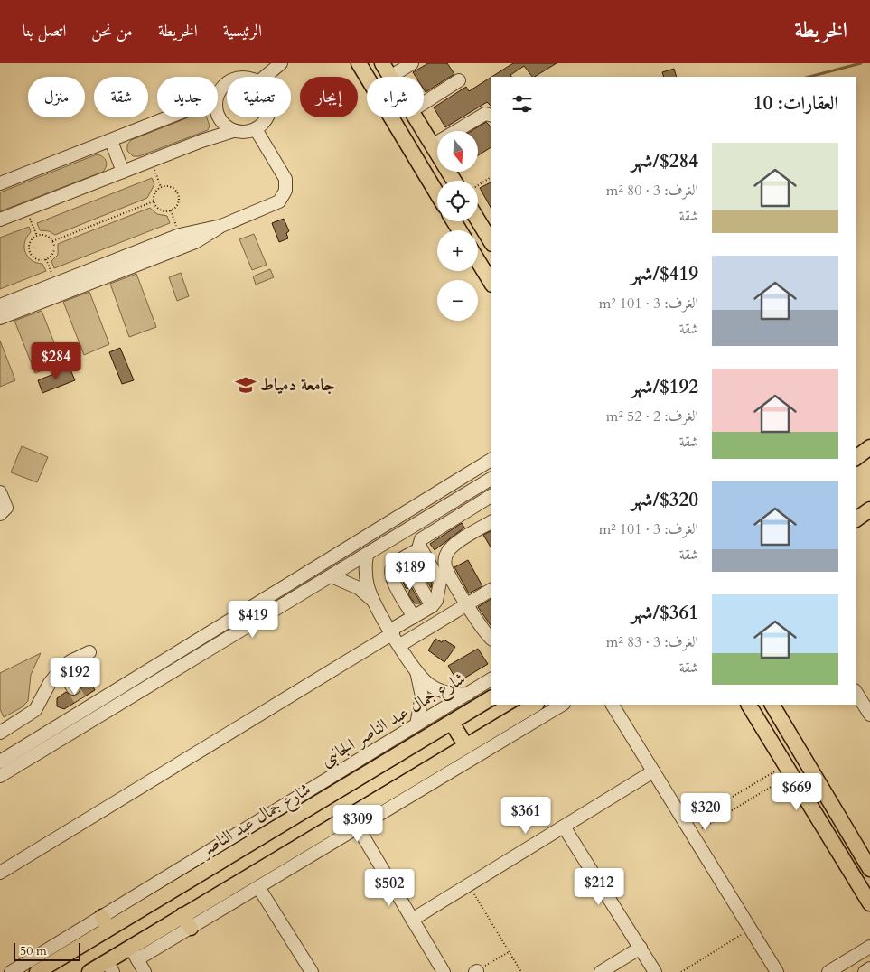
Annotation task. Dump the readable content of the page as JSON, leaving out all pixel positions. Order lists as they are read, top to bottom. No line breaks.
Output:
{"streets":{"main road":["شارع جمال عبد الناصر"],"street":["شارع جمال عبد الناصر الجانبى"]},"crossings":[["شارع جمال عبد الناصر الجانبى","شارع جمال عبد الناصر"]],"places":{"school or university":["جامعة دمياط"]},"scale_bar":"50 m","north":"bottom","page":{"header":"الخريطة","nav":["الرئيسية","الخريطة","من نحن","اتصل بنا"],"chip":["شراء","إيجار","تصفية","جديد","شقة","منزل"],"heading":"العقارات: 10","map_buttons":["+","−"],"list":[{"name":"$284/شهر","note":"الغرف: 3 · 80 m² · شقة"},{"name":"$419/شهر","note":"الغرف: 3 · 101 m² · شقة"},{"name":"$192/شهر","note":"الغرف: 2 · 52 m² · شقة"},{"name":"$320/شهر","note":"الغرف: 3 · 101 m² · شقة"},{"name":"$361/شهر","note":"الغرف: 3 · 83 m² · شقة"}],"price":["$284","$189","$419","$192","$669","$320","$361","$309","$212","$502"],"scale":"50 m"}}
